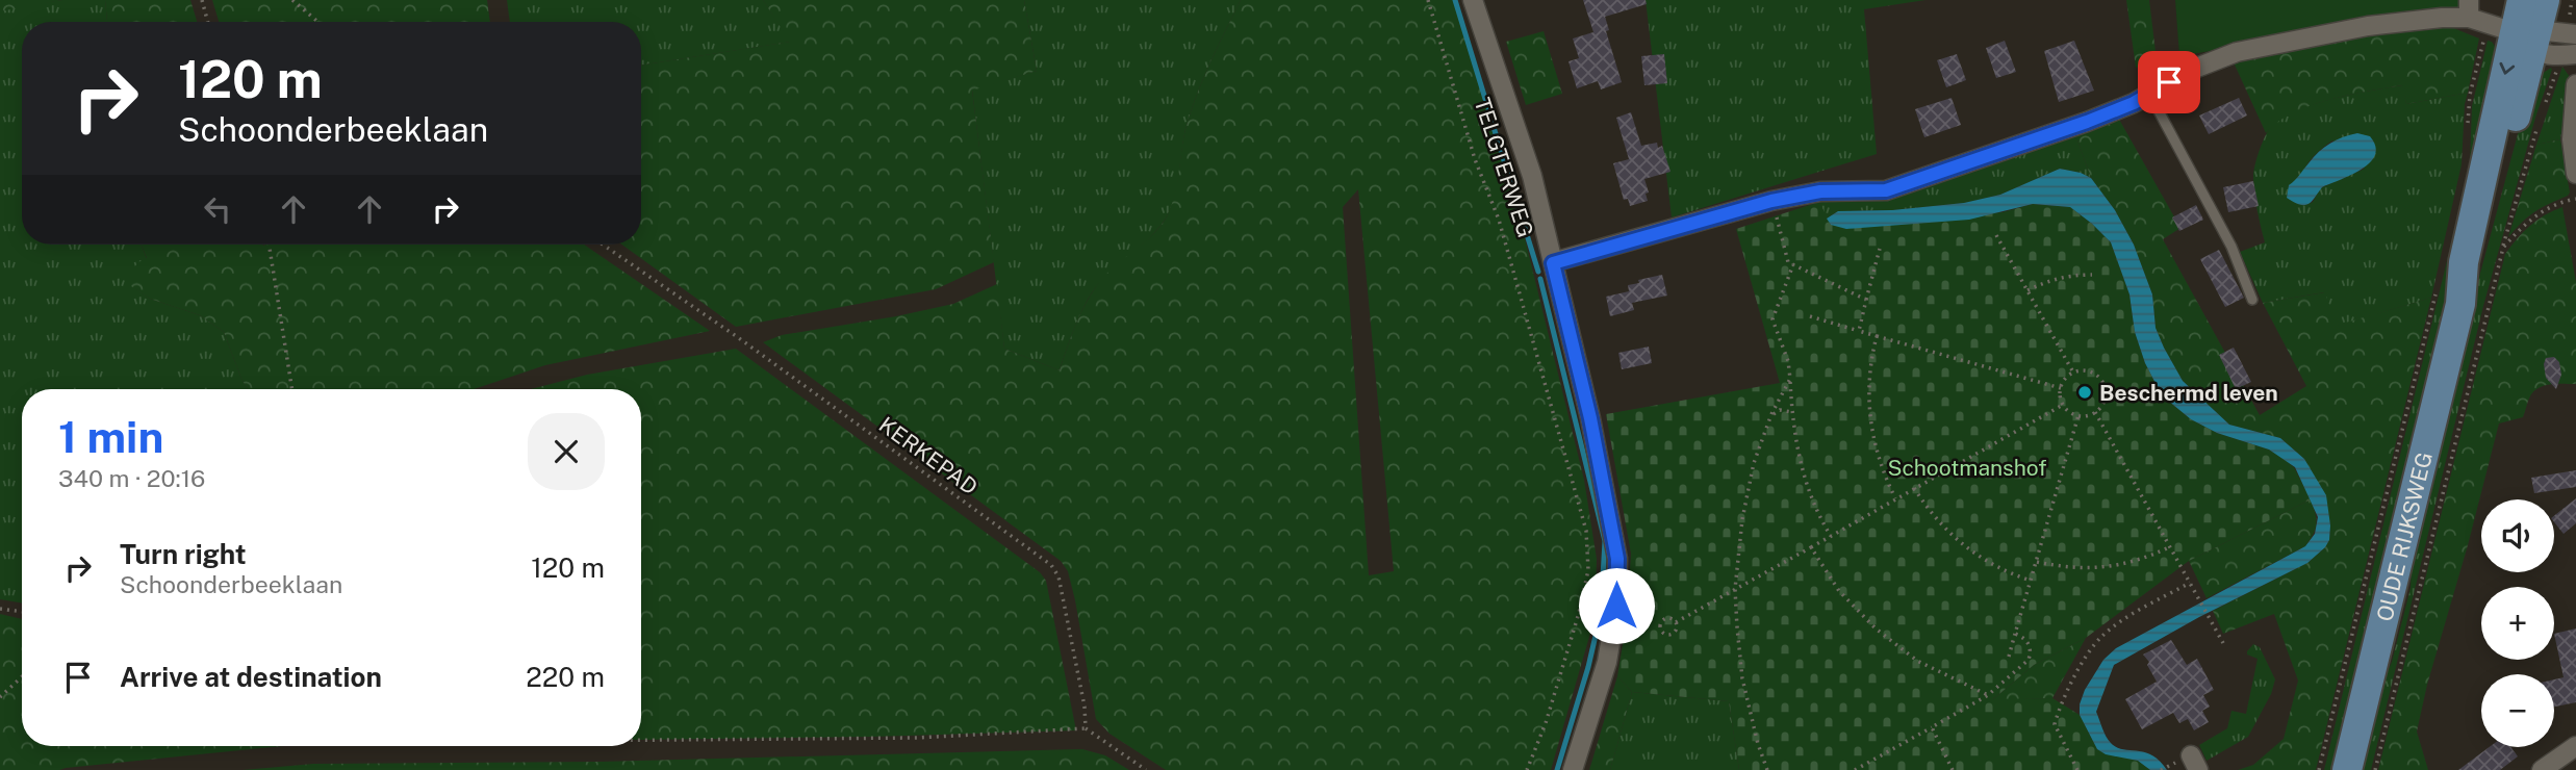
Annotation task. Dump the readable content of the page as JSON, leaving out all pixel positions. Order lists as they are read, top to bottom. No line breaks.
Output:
{"streets":{"main road":["OUDE RIJKSWEG"],"street":["TELGTERWEG"],"path":["KERKEPAD"]},"parks":["Schootmanshof"],"places":["Beschermd leven"],"page":{"turn":["120 m","Schoonderbeeklaan"],"heading":["1 min","340 m · 20:16"],"map_buttons":["+","−"],"list":[{"name":"Turn right","note":"Schoonderbeeklaan","value":"120 m"},{"name":"Arrive at destination","value":"220 m"}]}}
